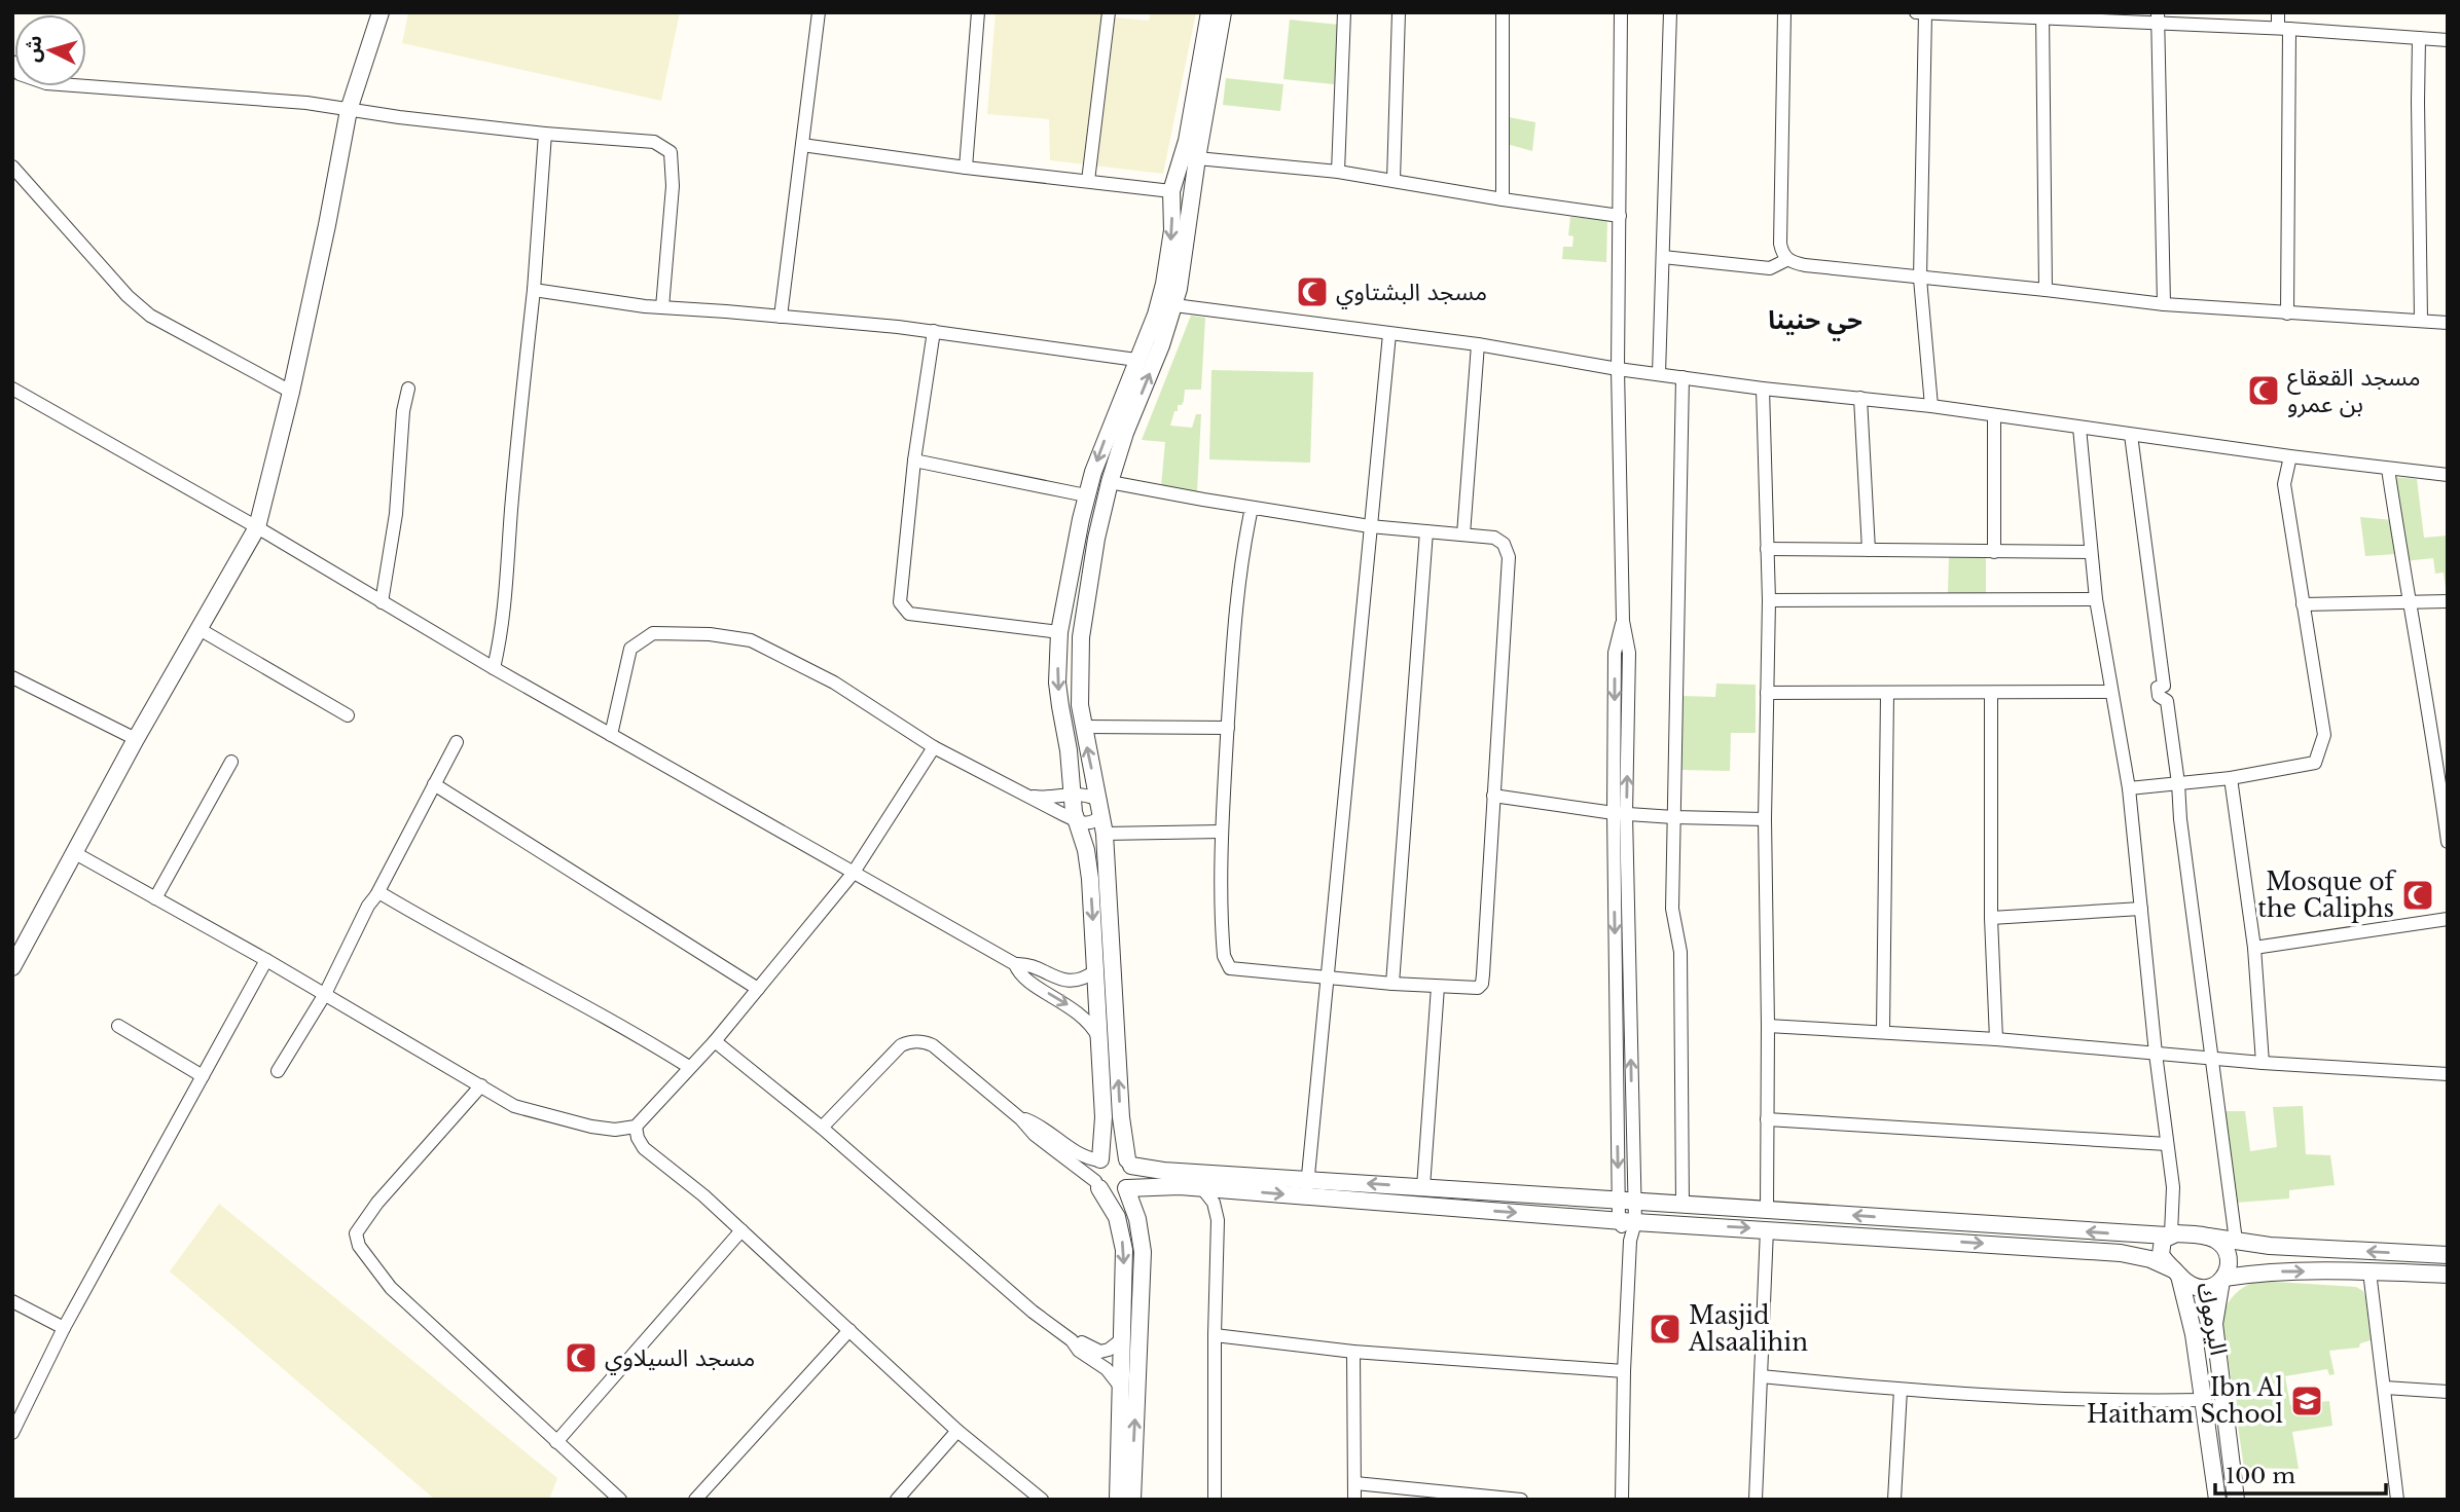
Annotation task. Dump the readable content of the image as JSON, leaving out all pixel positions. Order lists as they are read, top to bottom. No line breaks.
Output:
{"streets":{"street":["اليرموك"]},"districts":["حي حنينا"],"places":{"mosque":["مسجد البشتاوي","مسجد القعقاع بن عمرو","Mosque of the Caliphs","Masjid Alsaalihin","مسجد السيلاوي"],"school or university":["Ibn Al Haitham School"]},"scale_bar":"100 m","north":"left"}
